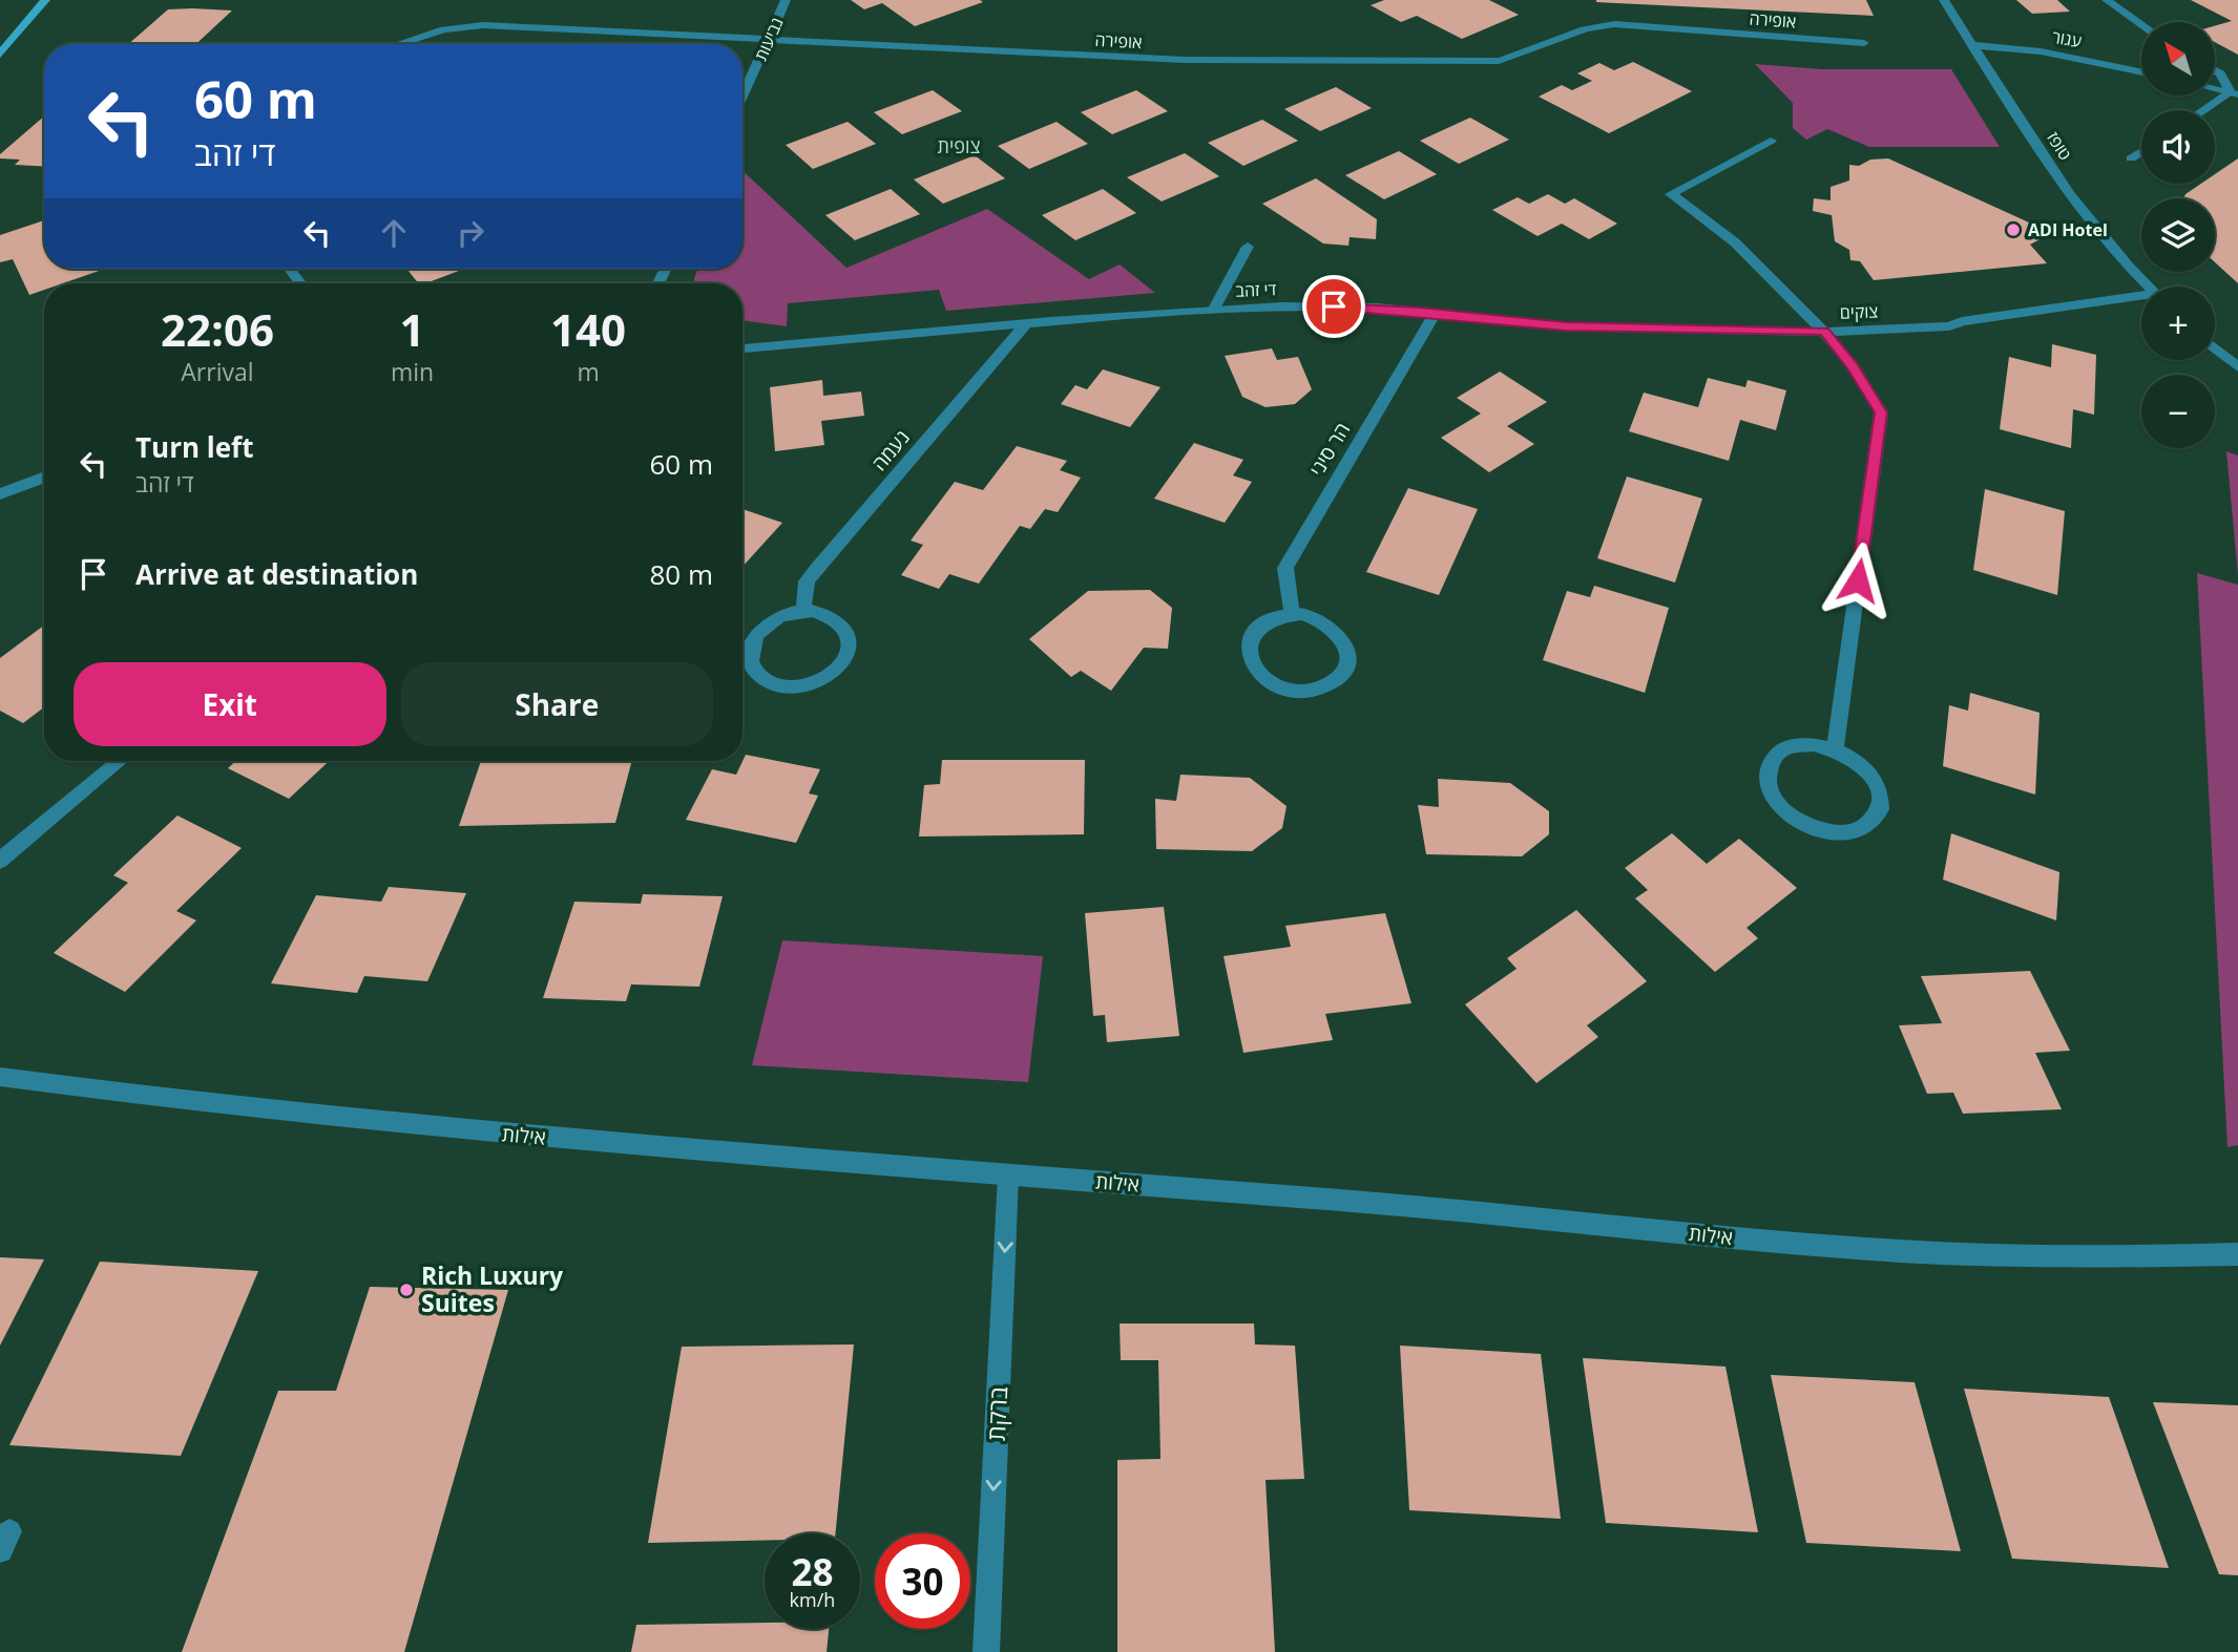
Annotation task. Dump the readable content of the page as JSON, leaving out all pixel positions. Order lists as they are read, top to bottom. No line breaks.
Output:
{"streets":{"street":["אופירה","נביעות","עגור","טופז","די זהב","צוקים","הר סיני","נעמה","אילות","ברקת"]},"crossings":[["אופירה","נביעות"],["עגור","טופז"],["די זהב","צוקים"],["די זהב","הר סיני"],["די זהב","נעמה"],["אילות","ברקת"]],"one_way":["ברקת"],"districts":["צופית"],"places":["ADI Hotel","Rich Luxury Suites"],"north":"top left","page":{"map_buttons":["+","−"],"turn":["60 m","די זהב"],"eta":["22:06","Arrival","1","min","140","m"],"list":[{"name":"Turn left","note":"די זהב","value":"60 m"},{"name":"Arrive at destination","value":"80 m"}],"buttons":["Exit","Share"],"speed":"28 km/h","limit":"30"}}
